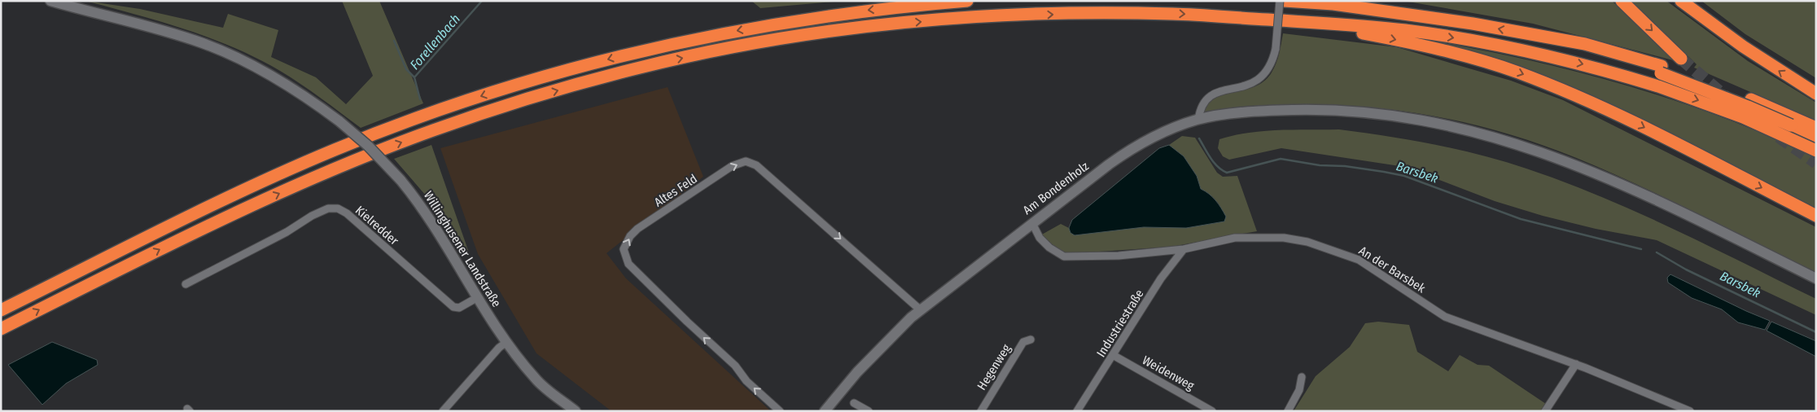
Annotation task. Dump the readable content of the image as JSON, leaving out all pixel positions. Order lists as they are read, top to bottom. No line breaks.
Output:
{"streets":{"main road":["Am Bondenholz","Willinghusener Landstraße"],"street":["Altes Feld","Kielredder","An der Barsbek","Industriestraße","Hegenweg","Weidenweg"]},"crossings":[["Am Bondenholz","Altes Feld"],["Am Bondenholz","An der Barsbek"],["Kielredder","Willinghusener Landstraße"],["An der Barsbek","Industriestraße"],["Industriestraße","Weidenweg"]],"water":["Forellenbach","Barsbek"]}
